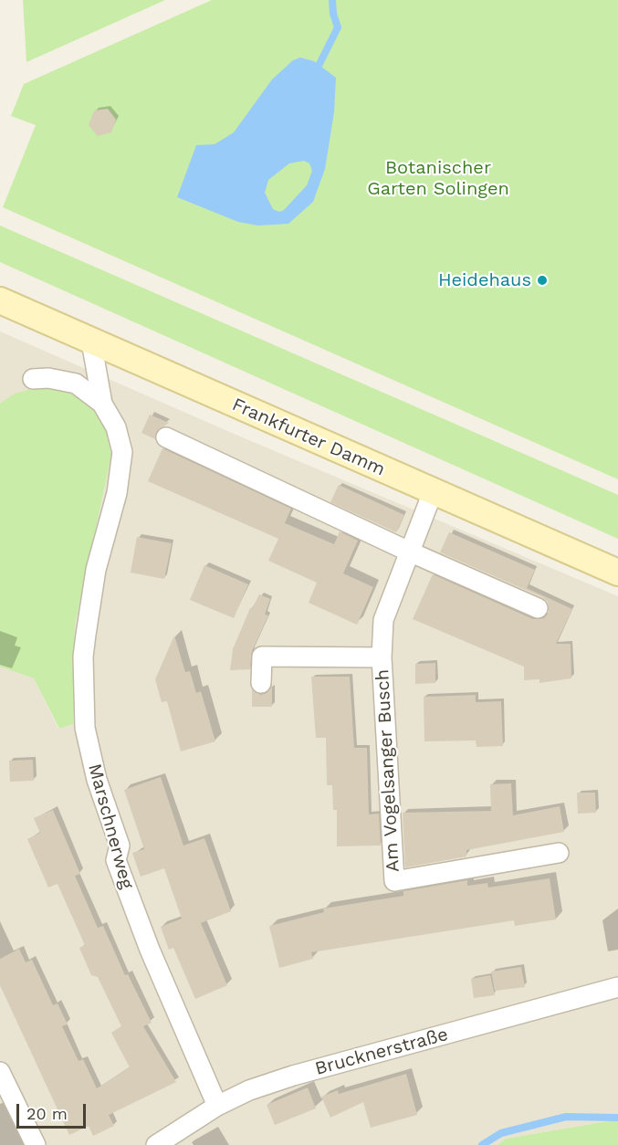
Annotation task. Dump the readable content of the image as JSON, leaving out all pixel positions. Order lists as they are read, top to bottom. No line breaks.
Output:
{"streets":{"main road":["Frankfurter Damm"],"street":["Am Vogelsanger Busch","Marschnerweg","Brucknerstraße"]},"crossings":[["Frankfurter Damm","Am Vogelsanger Busch"],["Frankfurter Damm","Marschnerweg"],["Marschnerweg","Brucknerstraße"]],"parks":["Botanischer Garten Solingen"],"places":["Heidehaus"],"scale_bar":"20 m"}
